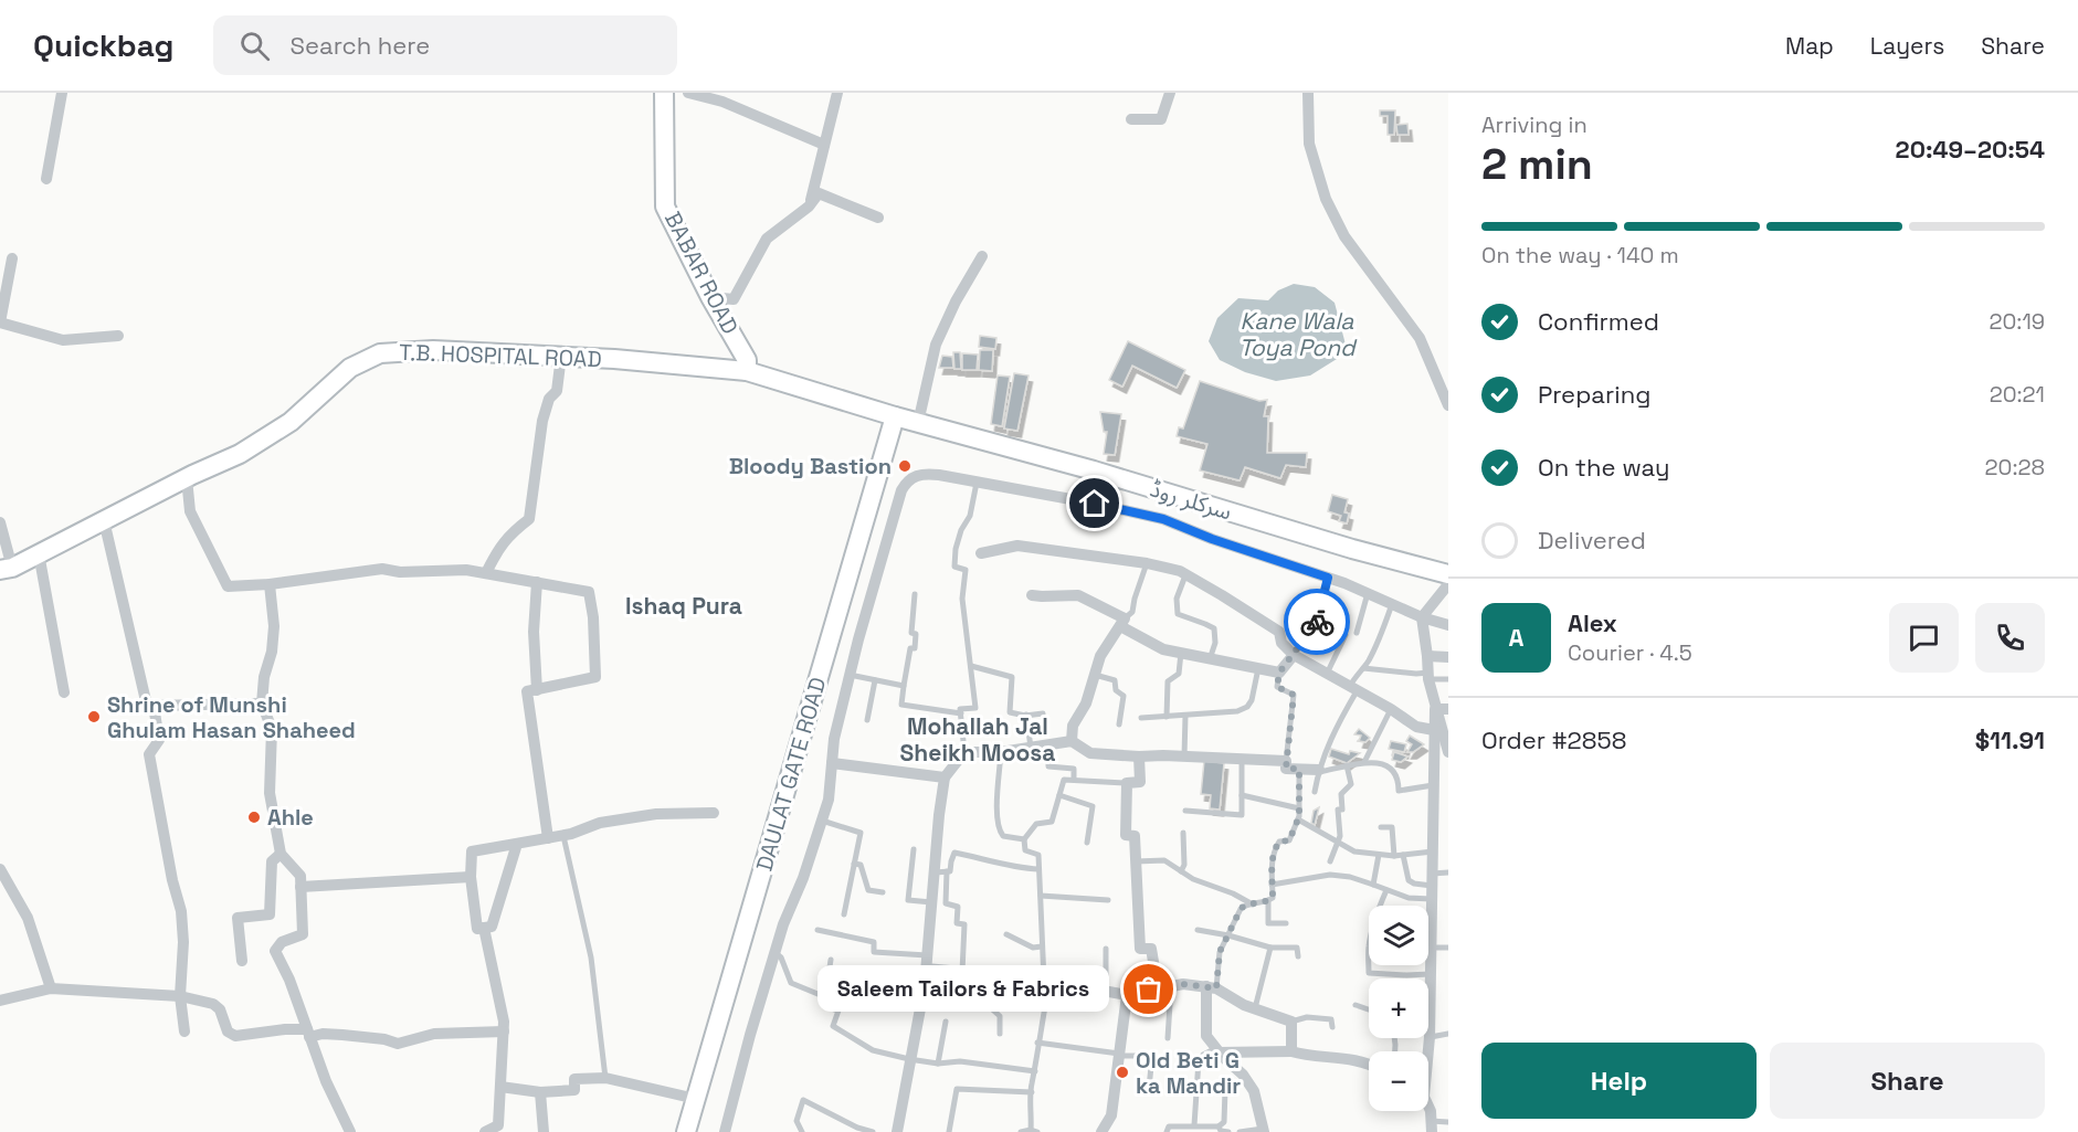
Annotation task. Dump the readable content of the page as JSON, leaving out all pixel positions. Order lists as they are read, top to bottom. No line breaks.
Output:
{"streets":{"main road":["BABAR ROAD","T.B. HOSPITAL ROAD","سرکلر روڈ","DAULAT GATE ROAD"]},"crossings":[["BABAR ROAD","T.B. HOSPITAL ROAD"],["T.B. HOSPITAL ROAD","سرکلر روڈ"],["T.B. HOSPITAL ROAD","DAULAT GATE ROAD"],["سرکلر روڈ","DAULAT GATE ROAD"]],"districts":["Ishaq Pura","Mohallah Jal Sheikh Moosa"],"water":["Kane Wala Toya Pond"],"places":["Bloody Bastion","Shrine of Munshi Ghulam Hasan Shaheed","Ahle","Saleem Tailors & Fabrics","Old Beti G ka Mandir"],"page":{"header":"Quickbag","search":"Search here","nav":["Map","Layers","Share"],"heading":["2 min","Arriving in","20:49–20:54"],"panel":["Alex","Courier · 4.5","Order #2858","$11.91"],"bar":"On the way · 140 m","list":[["Confirmed","20:19"],["Preparing","20:21"],["On the way","20:28"],"Delivered"],"round":"A","map_buttons":["+","−"],"bubble":"Saleem Tailors & Fabrics","buttons":["Help","Share"]}}
